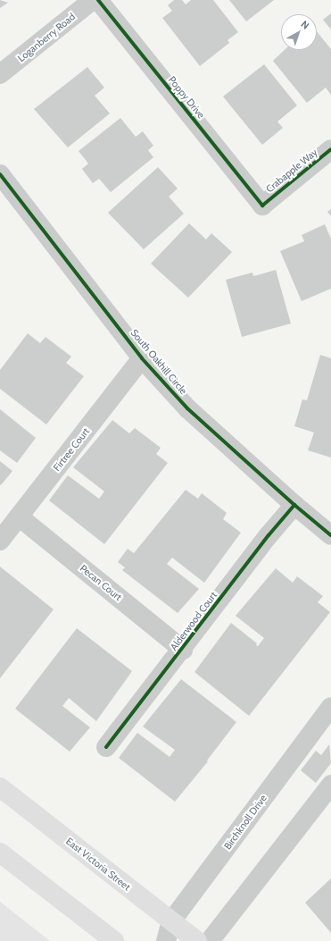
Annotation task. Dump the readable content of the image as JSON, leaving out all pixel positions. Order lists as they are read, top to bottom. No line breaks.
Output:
{"streets":{"main road":["East Victoria Street"],"street":["Loganberry Road","Poppy Drive","Crabapple Way","South Oakhill Circle","Firtree Court","Pecan Court","Alderwood Court","Birchknoll Drive"]},"crossings":[["Poppy Drive","Crabapple Way"],["South Oakhill Circle","Firtree Court"],["South Oakhill Circle","Alderwood Court"],["Firtree Court","Pecan Court"],["Pecan Court","Alderwood Court"],["Birchknoll Drive","East Victoria Street"]],"north":"top right"}
